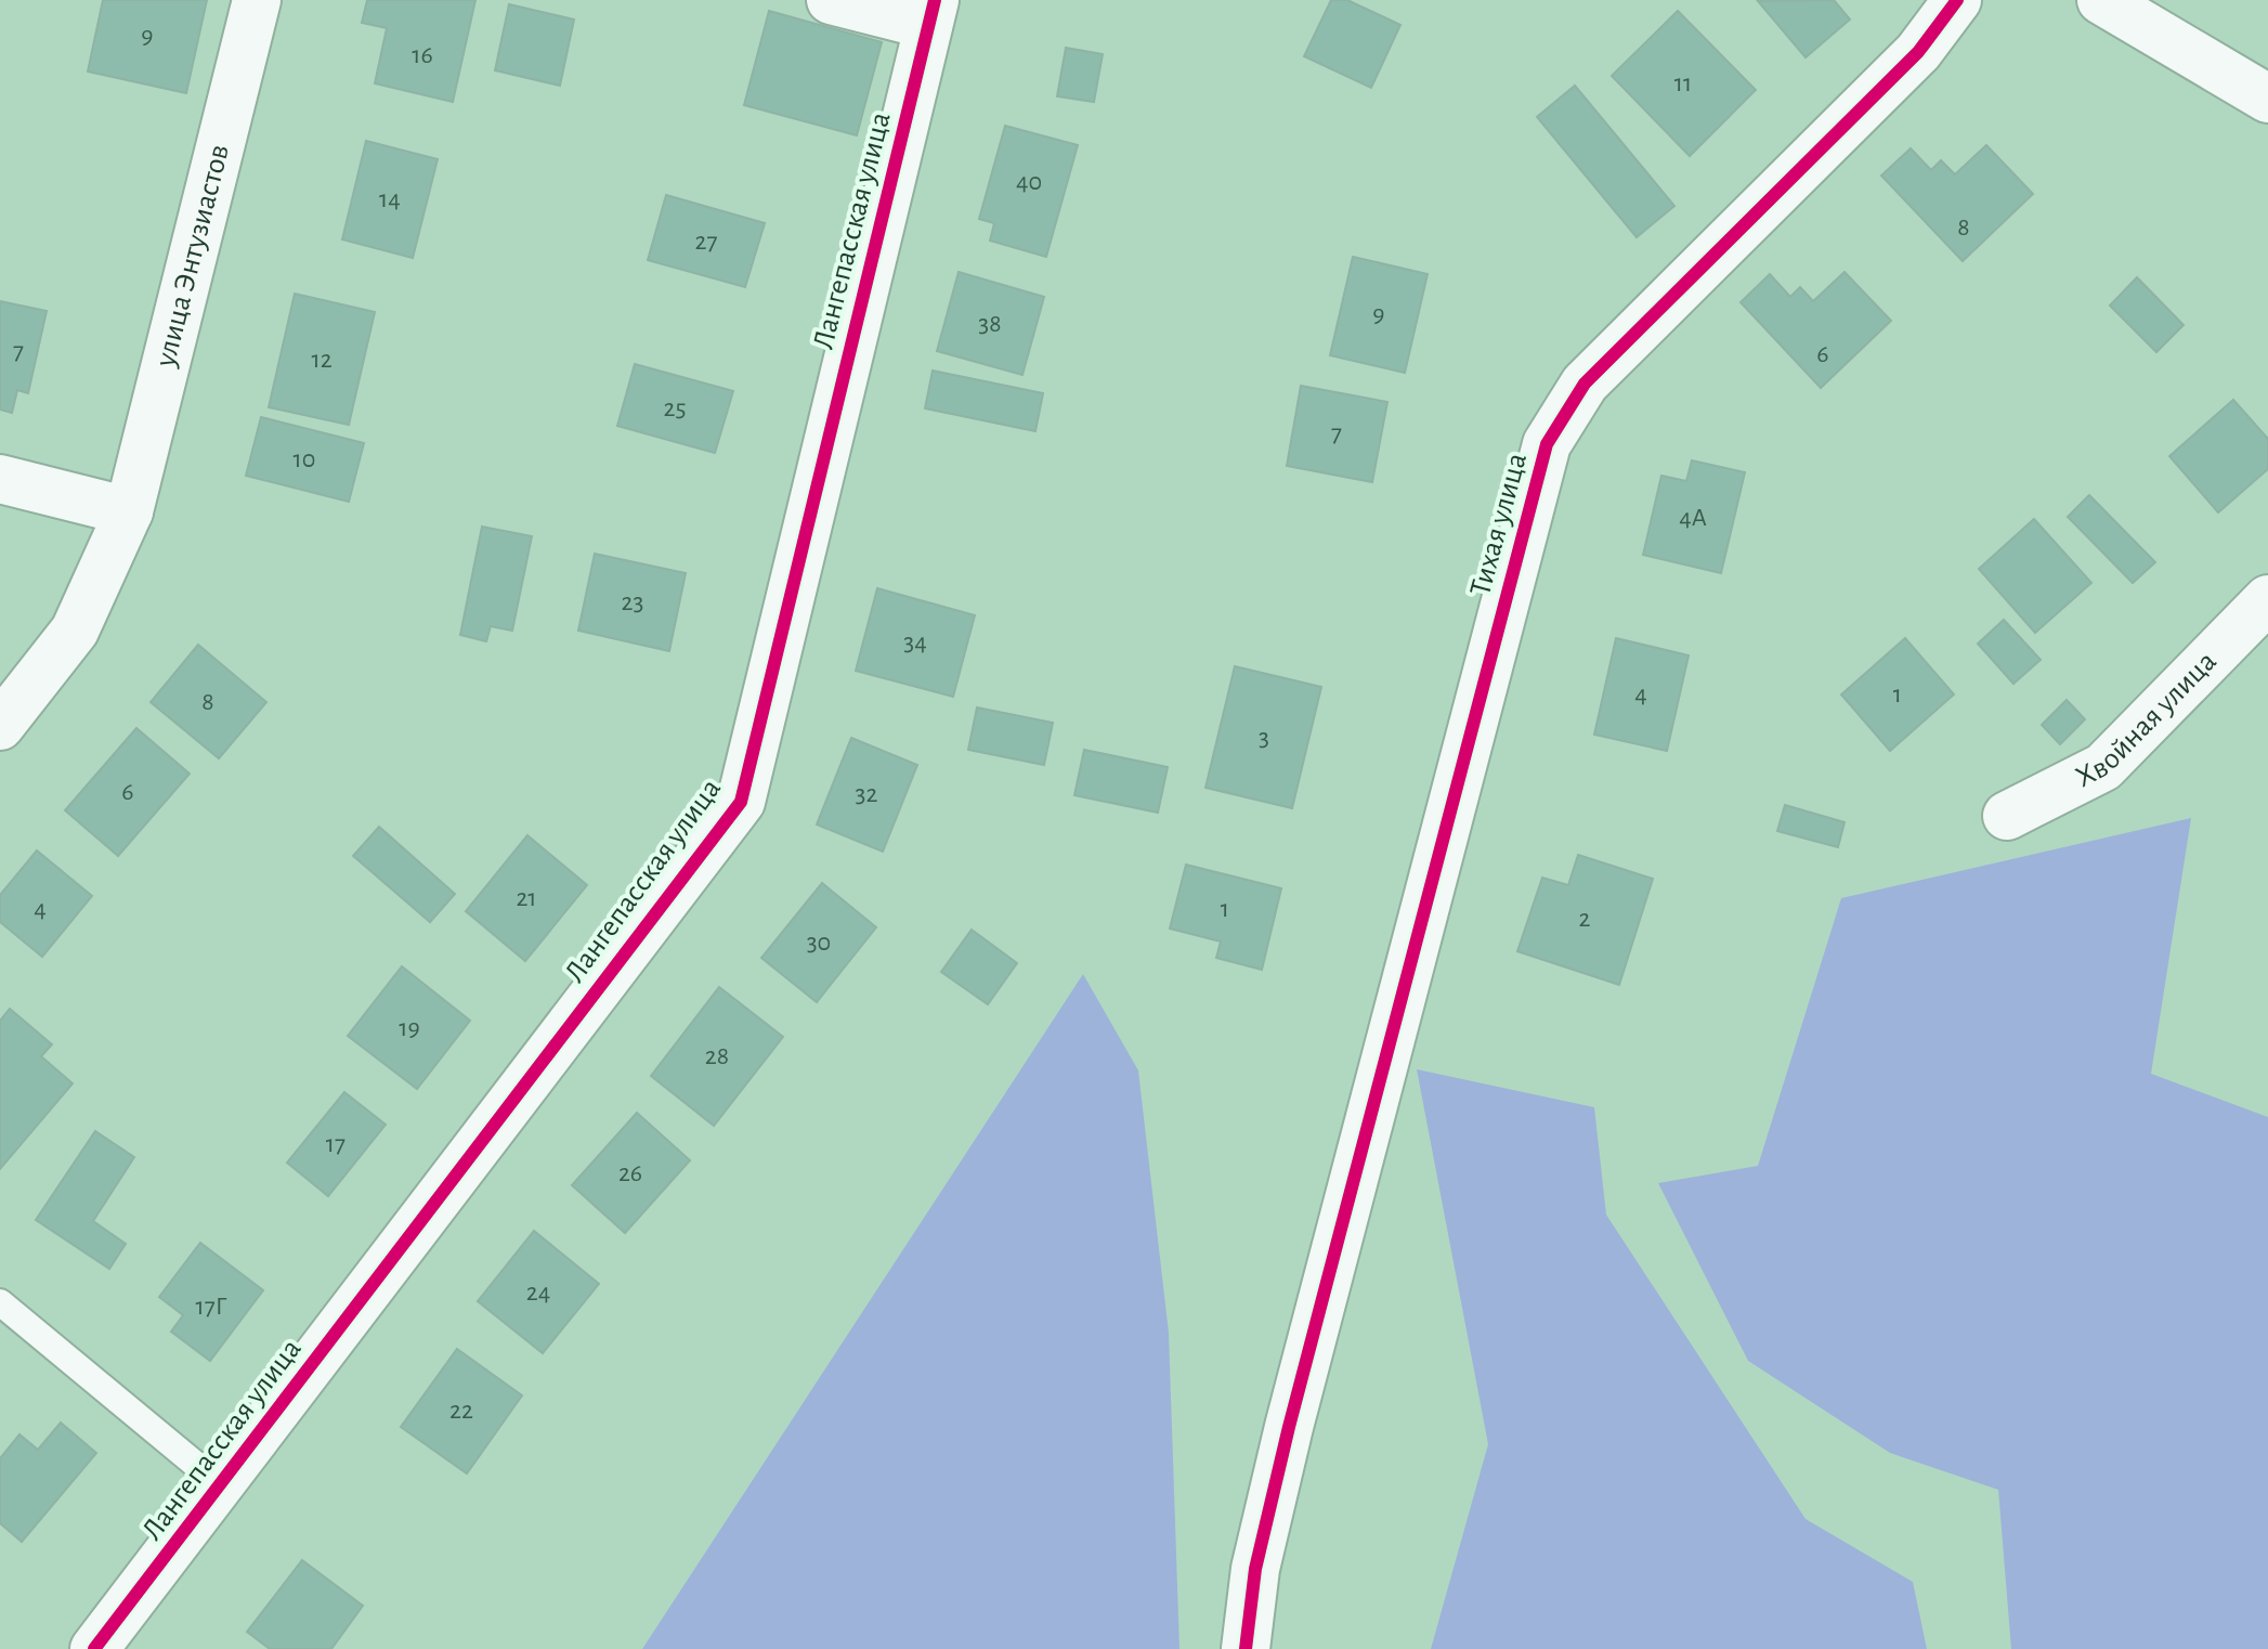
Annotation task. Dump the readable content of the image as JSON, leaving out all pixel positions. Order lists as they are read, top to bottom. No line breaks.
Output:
{"streets":{"street":["Лангепасская улица","улица Энтузиастов","Тихая улица","Хвойная улица"]},"house_numbers":["9","16","11","40","14","8","27","9","38","7","6","12","25","7","10","4А","23","34","4","1","8","3","6","32","21","4","1","2","30","19","28","17","26","24","17Г","22"]}
